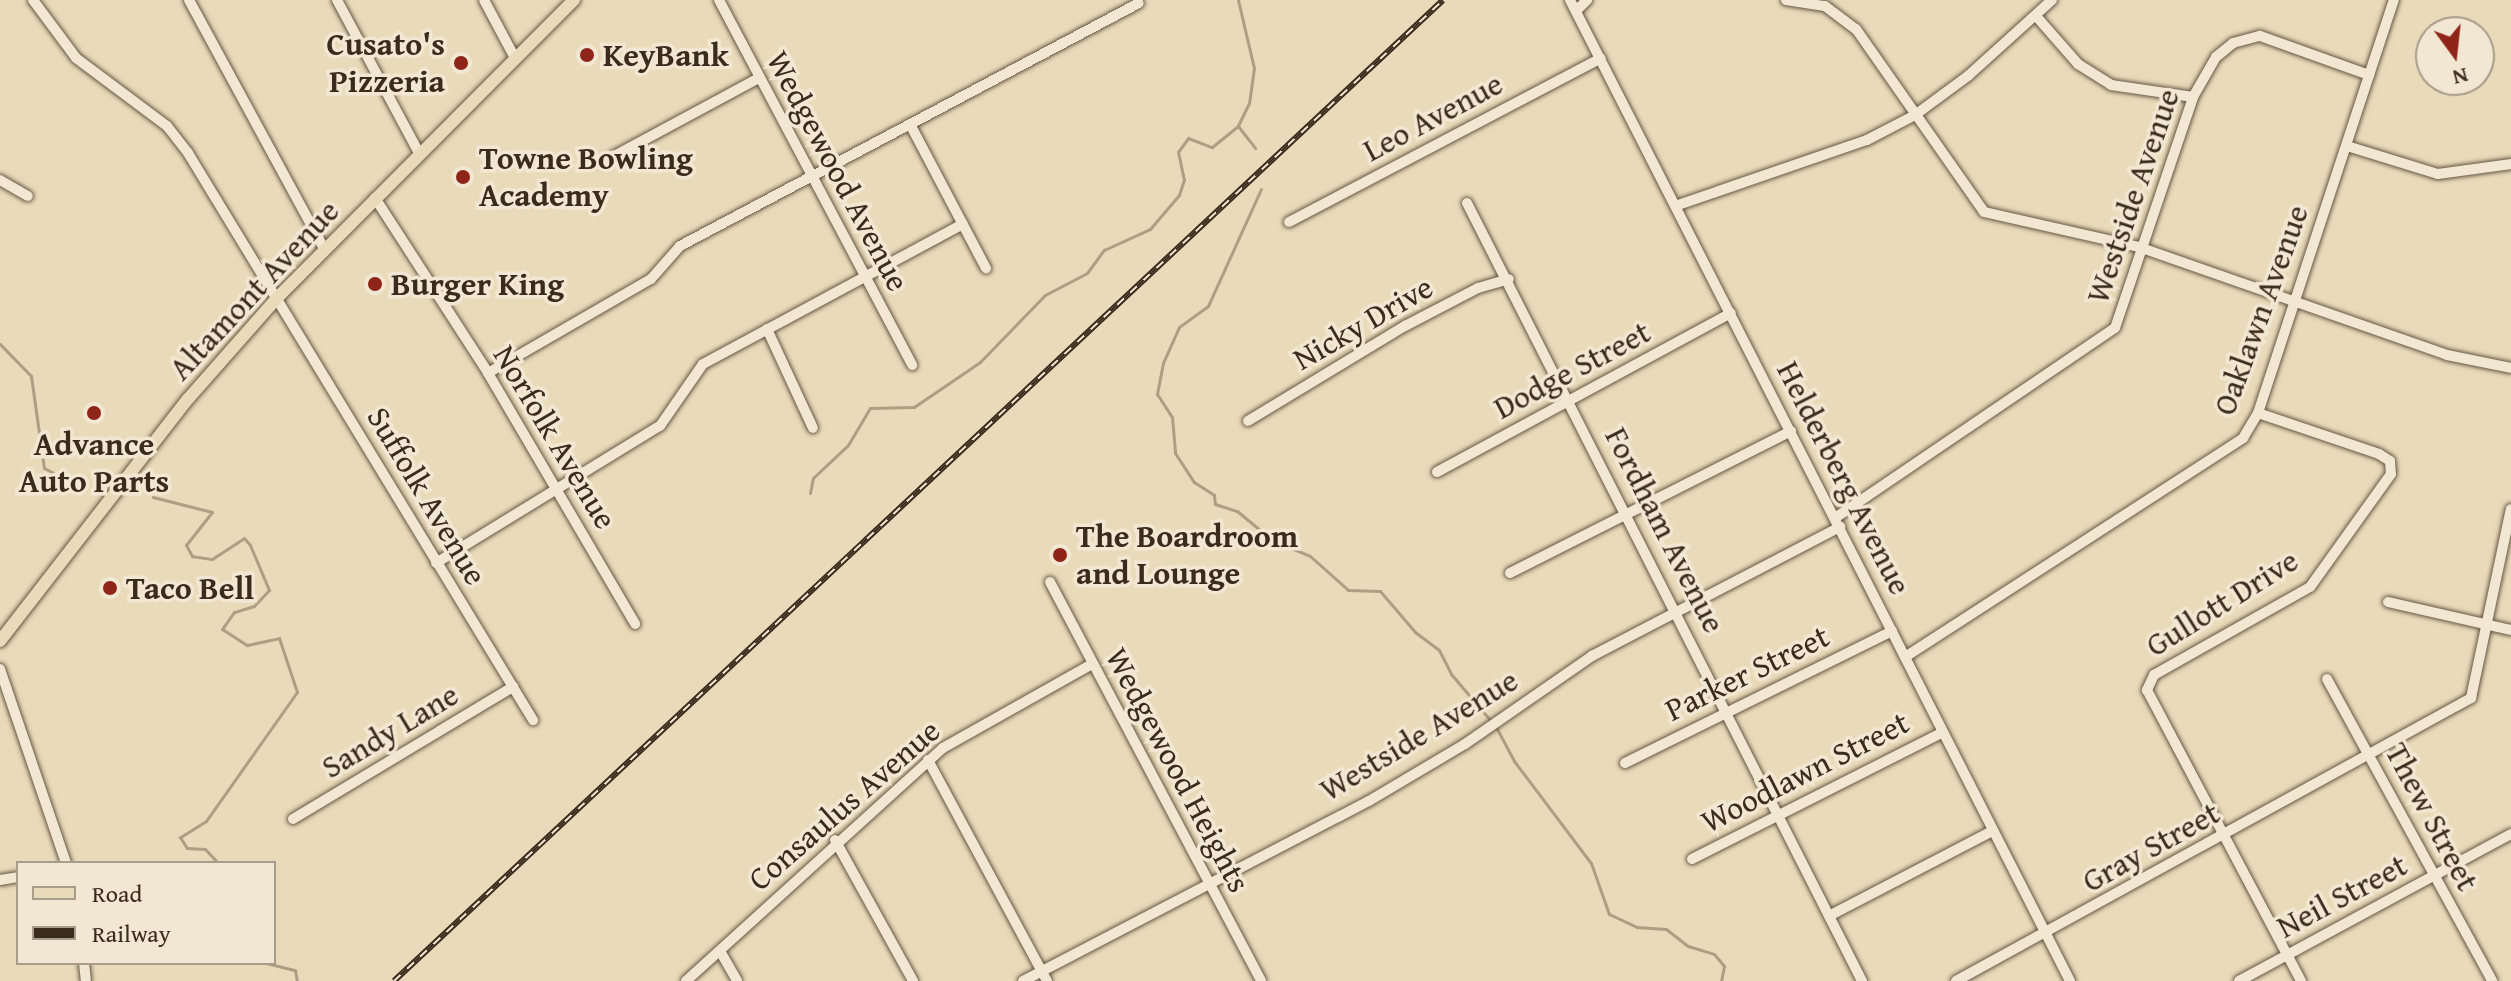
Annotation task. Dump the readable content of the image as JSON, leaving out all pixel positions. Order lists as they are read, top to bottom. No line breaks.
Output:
{"streets":{"main road":["Altamont Avenue"],"street":["Leo Avenue","Wedgewood Avenue","Westside Avenue","Oaklawn Avenue","Nicky Drive","Dodge Street","Norfolk Avenue","Helderberg Avenue","Suffolk Avenue","Fordham Avenue","Gullott Drive","Parker Street","Sandy Lane","Wedgewood Heights","Woodlawn Street","Consaulus Avenue","Thew Street","Gray Street","Neil Street"]},"crossings":[["Leo Avenue","Helderberg Avenue"],["Westside Avenue","Oaklawn Avenue"],["Westside Avenue","Helderberg Avenue"],["Westside Avenue","Fordham Avenue"],["Westside Avenue","Wedgewood Heights"],["Altamont Avenue","Norfolk Avenue"],["Altamont Avenue","Suffolk Avenue"],["Oaklawn Avenue","Helderberg Avenue"],["Oaklawn Avenue","Gullott Drive"],["Nicky Drive","Fordham Avenue"],["Dodge Street","Helderberg Avenue"],["Dodge Street","Fordham Avenue"],["Helderberg Avenue","Parker Street"],["Helderberg Avenue","Woodlawn Street"],["Helderberg Avenue","Gray Street"],["Suffolk Avenue","Sandy Lane"],["Fordham Avenue","Parker Street"],["Fordham Avenue","Woodlawn Street"],["Gullott Drive","Gray Street"],["Wedgewood Heights","Consaulus Avenue"],["Thew Street","Gray Street"],["Thew Street","Neil Street"]],"places":["KeyBank","Cusato's Pizzeria","Towne Bowling Academy","Burger King","Advance Auto Parts","The Boardroom and Lounge","Taco Bell"],"legend":["Road","Railway"],"north":"bottom"}
